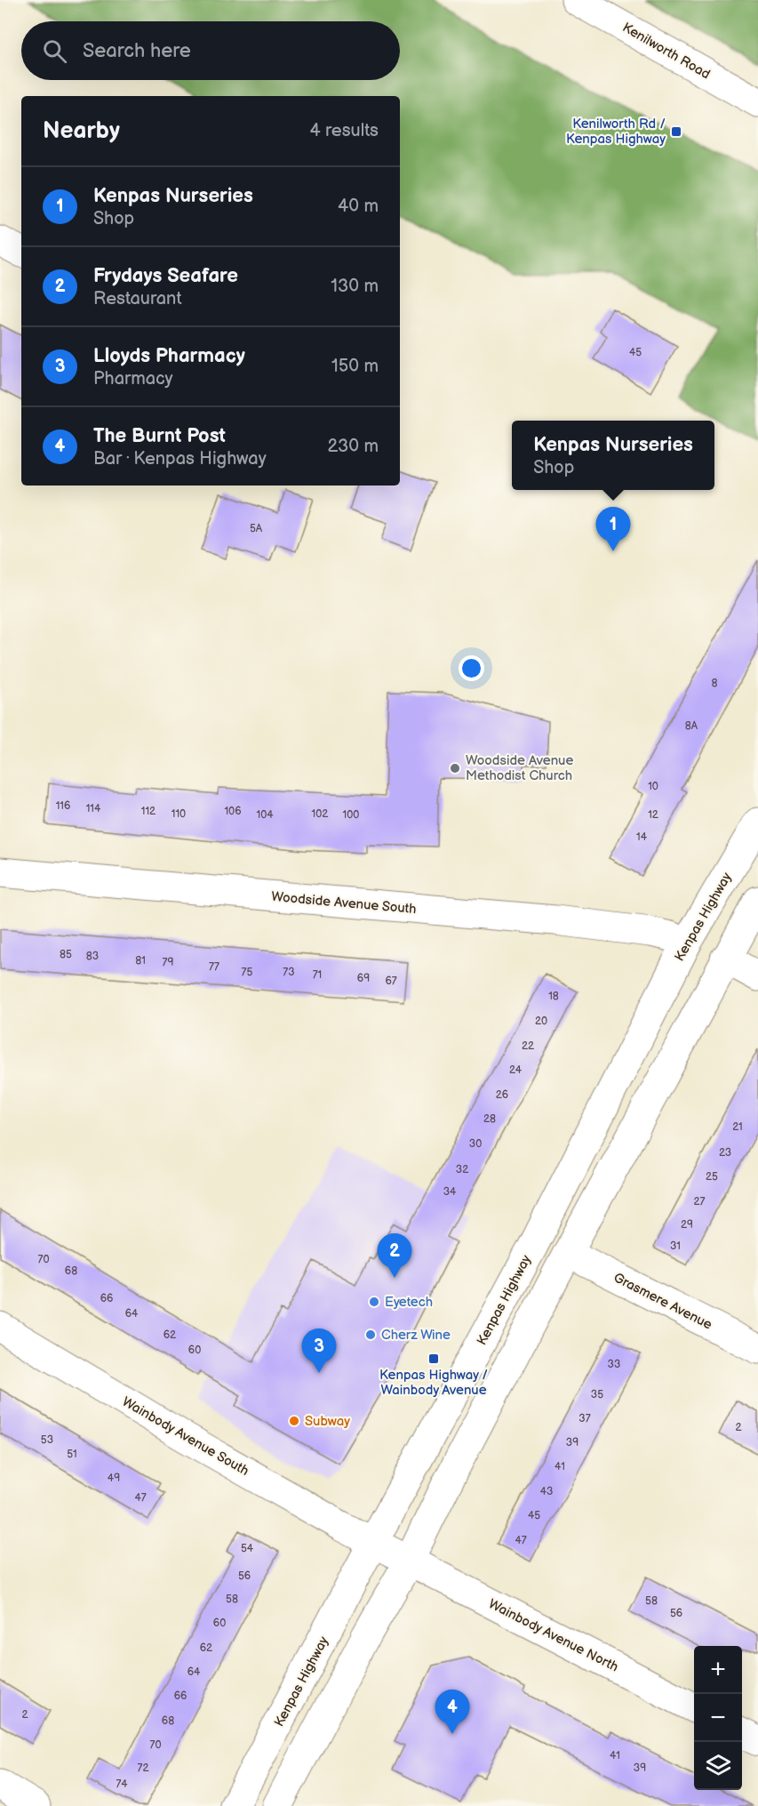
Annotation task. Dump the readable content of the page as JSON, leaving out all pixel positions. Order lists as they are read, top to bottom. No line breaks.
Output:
{"streets":{"main road":["Kenilworth Road","Woodside Avenue South","Kenpas Highway","Grasmere Avenue","Wainbody Avenue South","Wainbody Avenue North"]},"crossings":[["Woodside Avenue South","Kenpas Highway"],["Kenpas Highway","Wainbody Avenue South"],["Wainbody Avenue South","Wainbody Avenue North"]],"places":{"transit":["Kenilworth Rd / Kenpas Highway","Kenpas Highway / Wainbody Avenue"],"other":["Woodside Avenue Methodist Church","Eyetech","Cherz Wine","Subway"]},"house_numbers":["45","5A","8","8A","10","116","114","112","106","110","102","104","100","12","14","85","83","81","79","77","75","73","71","69","67","18","20","22","24","26","28","21","30","23","32","25","34","27","29","31","70","68","66","64","62","60","33","35","37","2","53","39","51","41","49","43","47","45","47","54","56","58","58","56","60","62","64","66","2","68","70","41","72","39","74"],"page":{"search":"Search here","heading":["Nearby","4 results"],"list":[{"mark":"1","name":"Kenpas Nurseries","note":"Shop","value":"40 m"},{"mark":"2","name":"Frydays Seafare","note":"Restaurant","value":"130 m"},{"mark":"3","name":"Lloyds Pharmacy","note":"Pharmacy","value":"150 m"},{"mark":"4","name":"The Burnt Post","note":"Bar · Kenpas Highway","value":"230 m"}],"popup":["Kenpas Nurseries","Shop"],"pins":["1","2","3","4"],"map_buttons":["+","−"]}}
